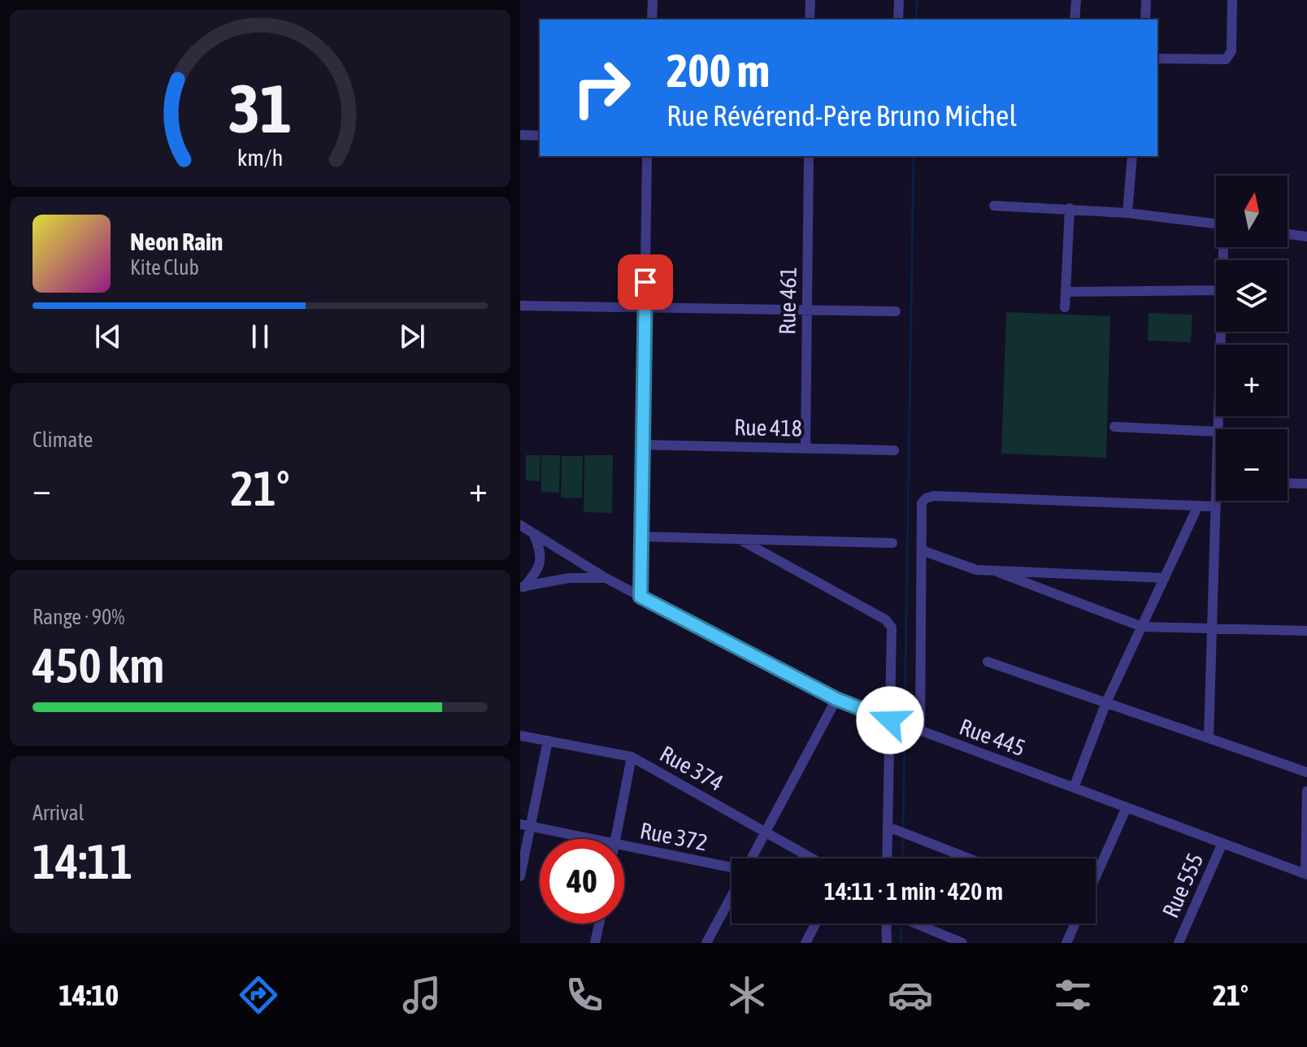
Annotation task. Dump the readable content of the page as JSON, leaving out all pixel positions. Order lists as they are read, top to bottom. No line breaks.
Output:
{"streets":{"street":["Rue 461","Rue 418","Rue 445","Rue 374","Rue 372","Rue 555"]},"crossings":[["Rue 461","Rue 418"],["Rue 445","Rue 555"]],"north":"top","page":{"turn":["200 m","Rue Révérend-Père Bruno Michel"],"map_buttons":["+","−"],"song":["Neon Rain","Kite Club"],"tile":["Climate",["Range · 90%","450 km"],["Arrival","14:11"]],"heat":["−","21°","+"],"limit":"40","trip":"14:11 · 1 min · 420 m","tabs":["14:10","21°"],"gauge":["31","km/h"]}}
